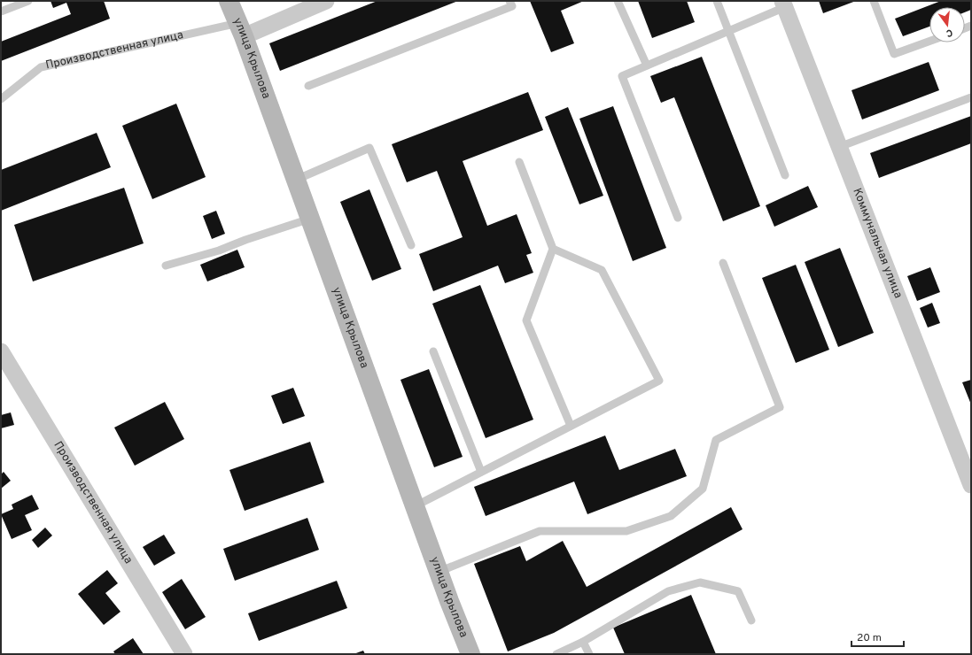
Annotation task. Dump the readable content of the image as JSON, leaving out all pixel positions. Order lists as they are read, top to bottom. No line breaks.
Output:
{"streets":{"street":["Производственная улица","улица Крылова","Коммунальная улица"]},"crossings":[["Производственная улица","улица Крылова"]],"scale_bar":"20 m","north":"bottom"}
